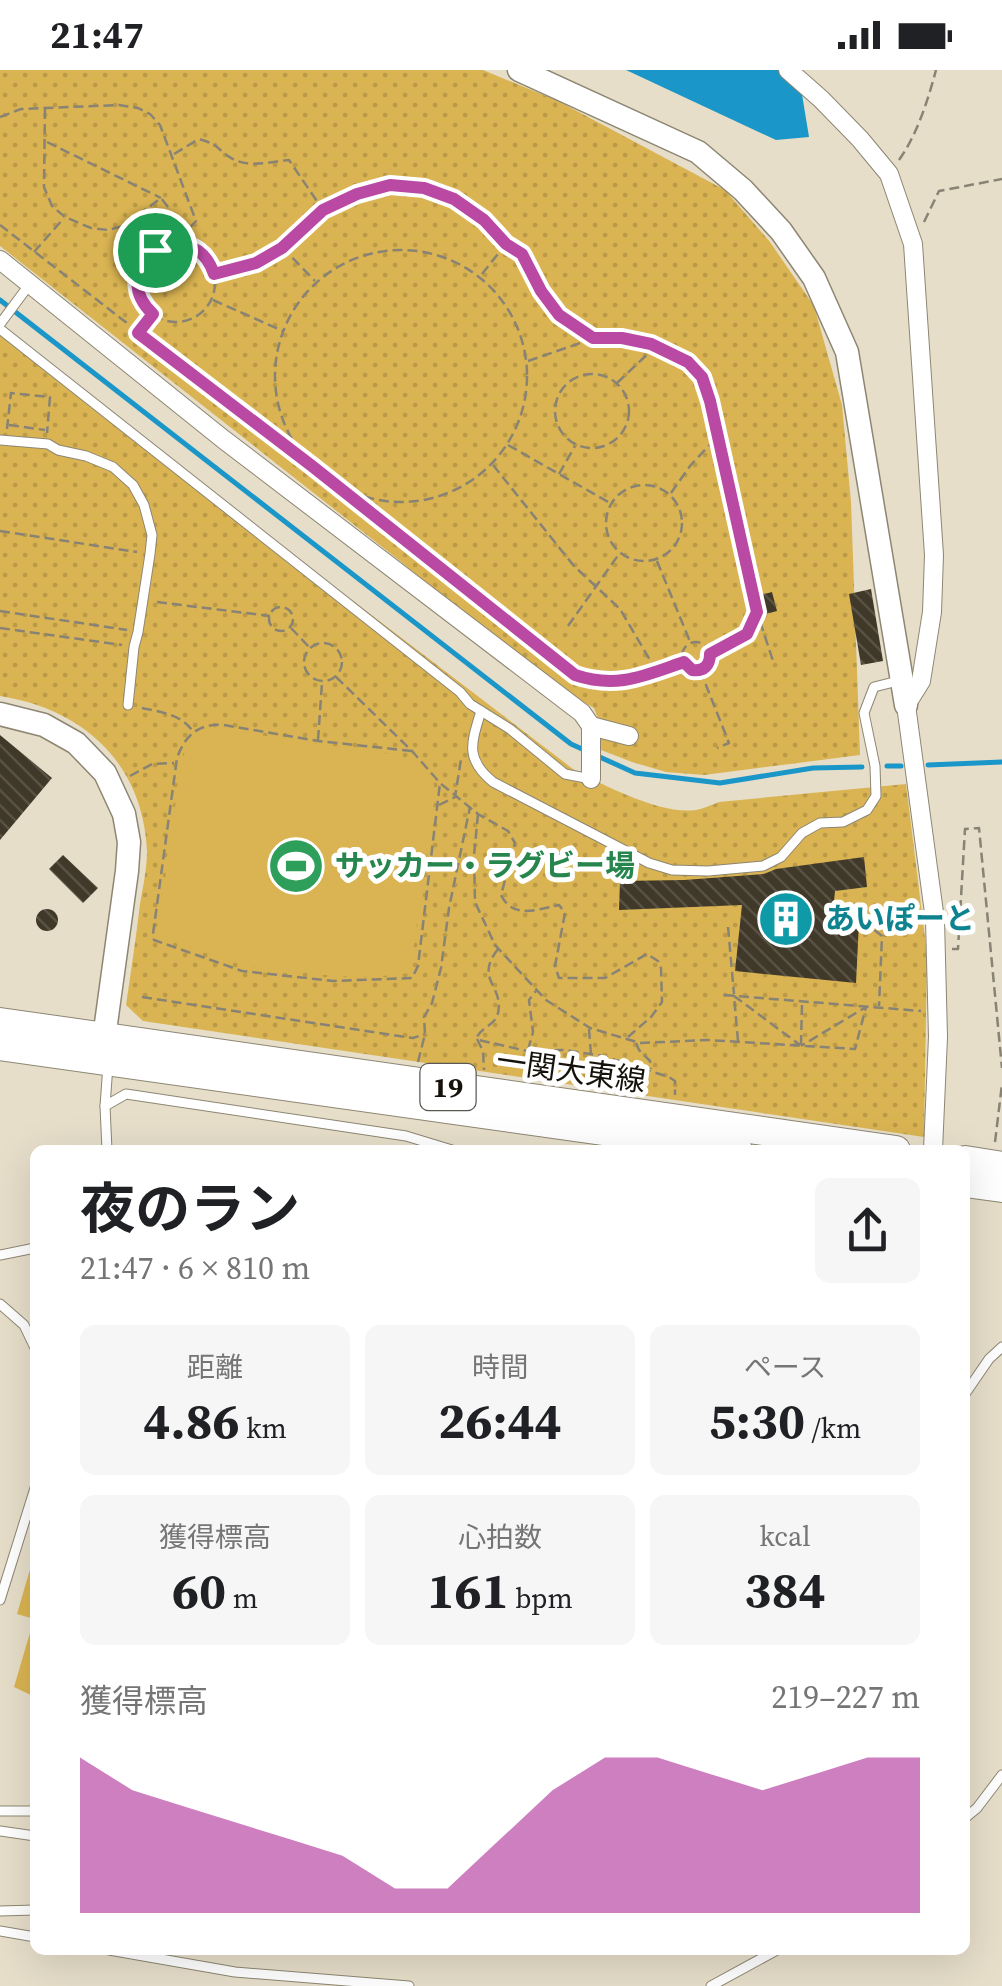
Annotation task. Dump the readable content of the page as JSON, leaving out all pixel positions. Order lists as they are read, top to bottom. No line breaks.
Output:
{"streets":{"main road":["一関大東線","19"]},"places":{"sports":["サッカー・ラグビー場"],"building":["あいぽーと"]},"page":{"status":"21:47","heading":["夜のラン","21:47 · 6 × 810 m"],"stats":[["距離","4.86 km"],["時間","26:44"],["ペース","5:30 /km"],["獲得標高","60 m"],["心拍数","161 bpm"],["kcal","384"]],"chart":["獲得標高","219–227 m"]}}
